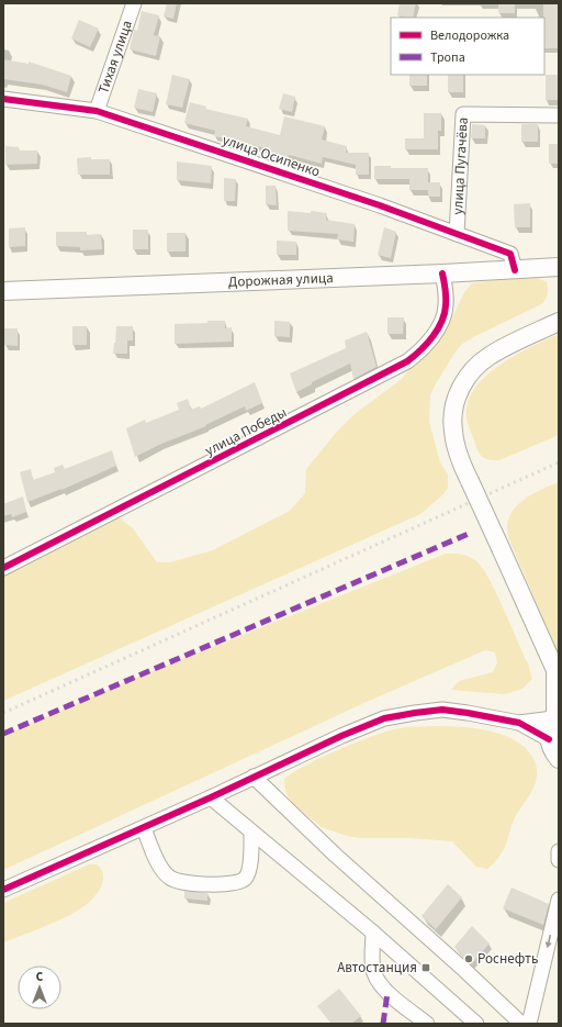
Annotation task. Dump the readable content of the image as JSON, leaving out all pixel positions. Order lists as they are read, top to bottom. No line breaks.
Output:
{"streets":{"main road":["Дорожная улица"],"street":["Тихая улица","улица Осипенко","улица Пугачёва","улица Победы"]},"crossings":[["Тихая улица","улица Осипенко"],["улица Осипенко","улица Пугачёва"],["улица Осипенко","Дорожная улица"],["Дорожная улица","улица Победы"]],"places":{"other":["Роснефть"],"transit":["Автостанция"]},"legend":["Велодорожка","Тропа"],"north":"top"}
